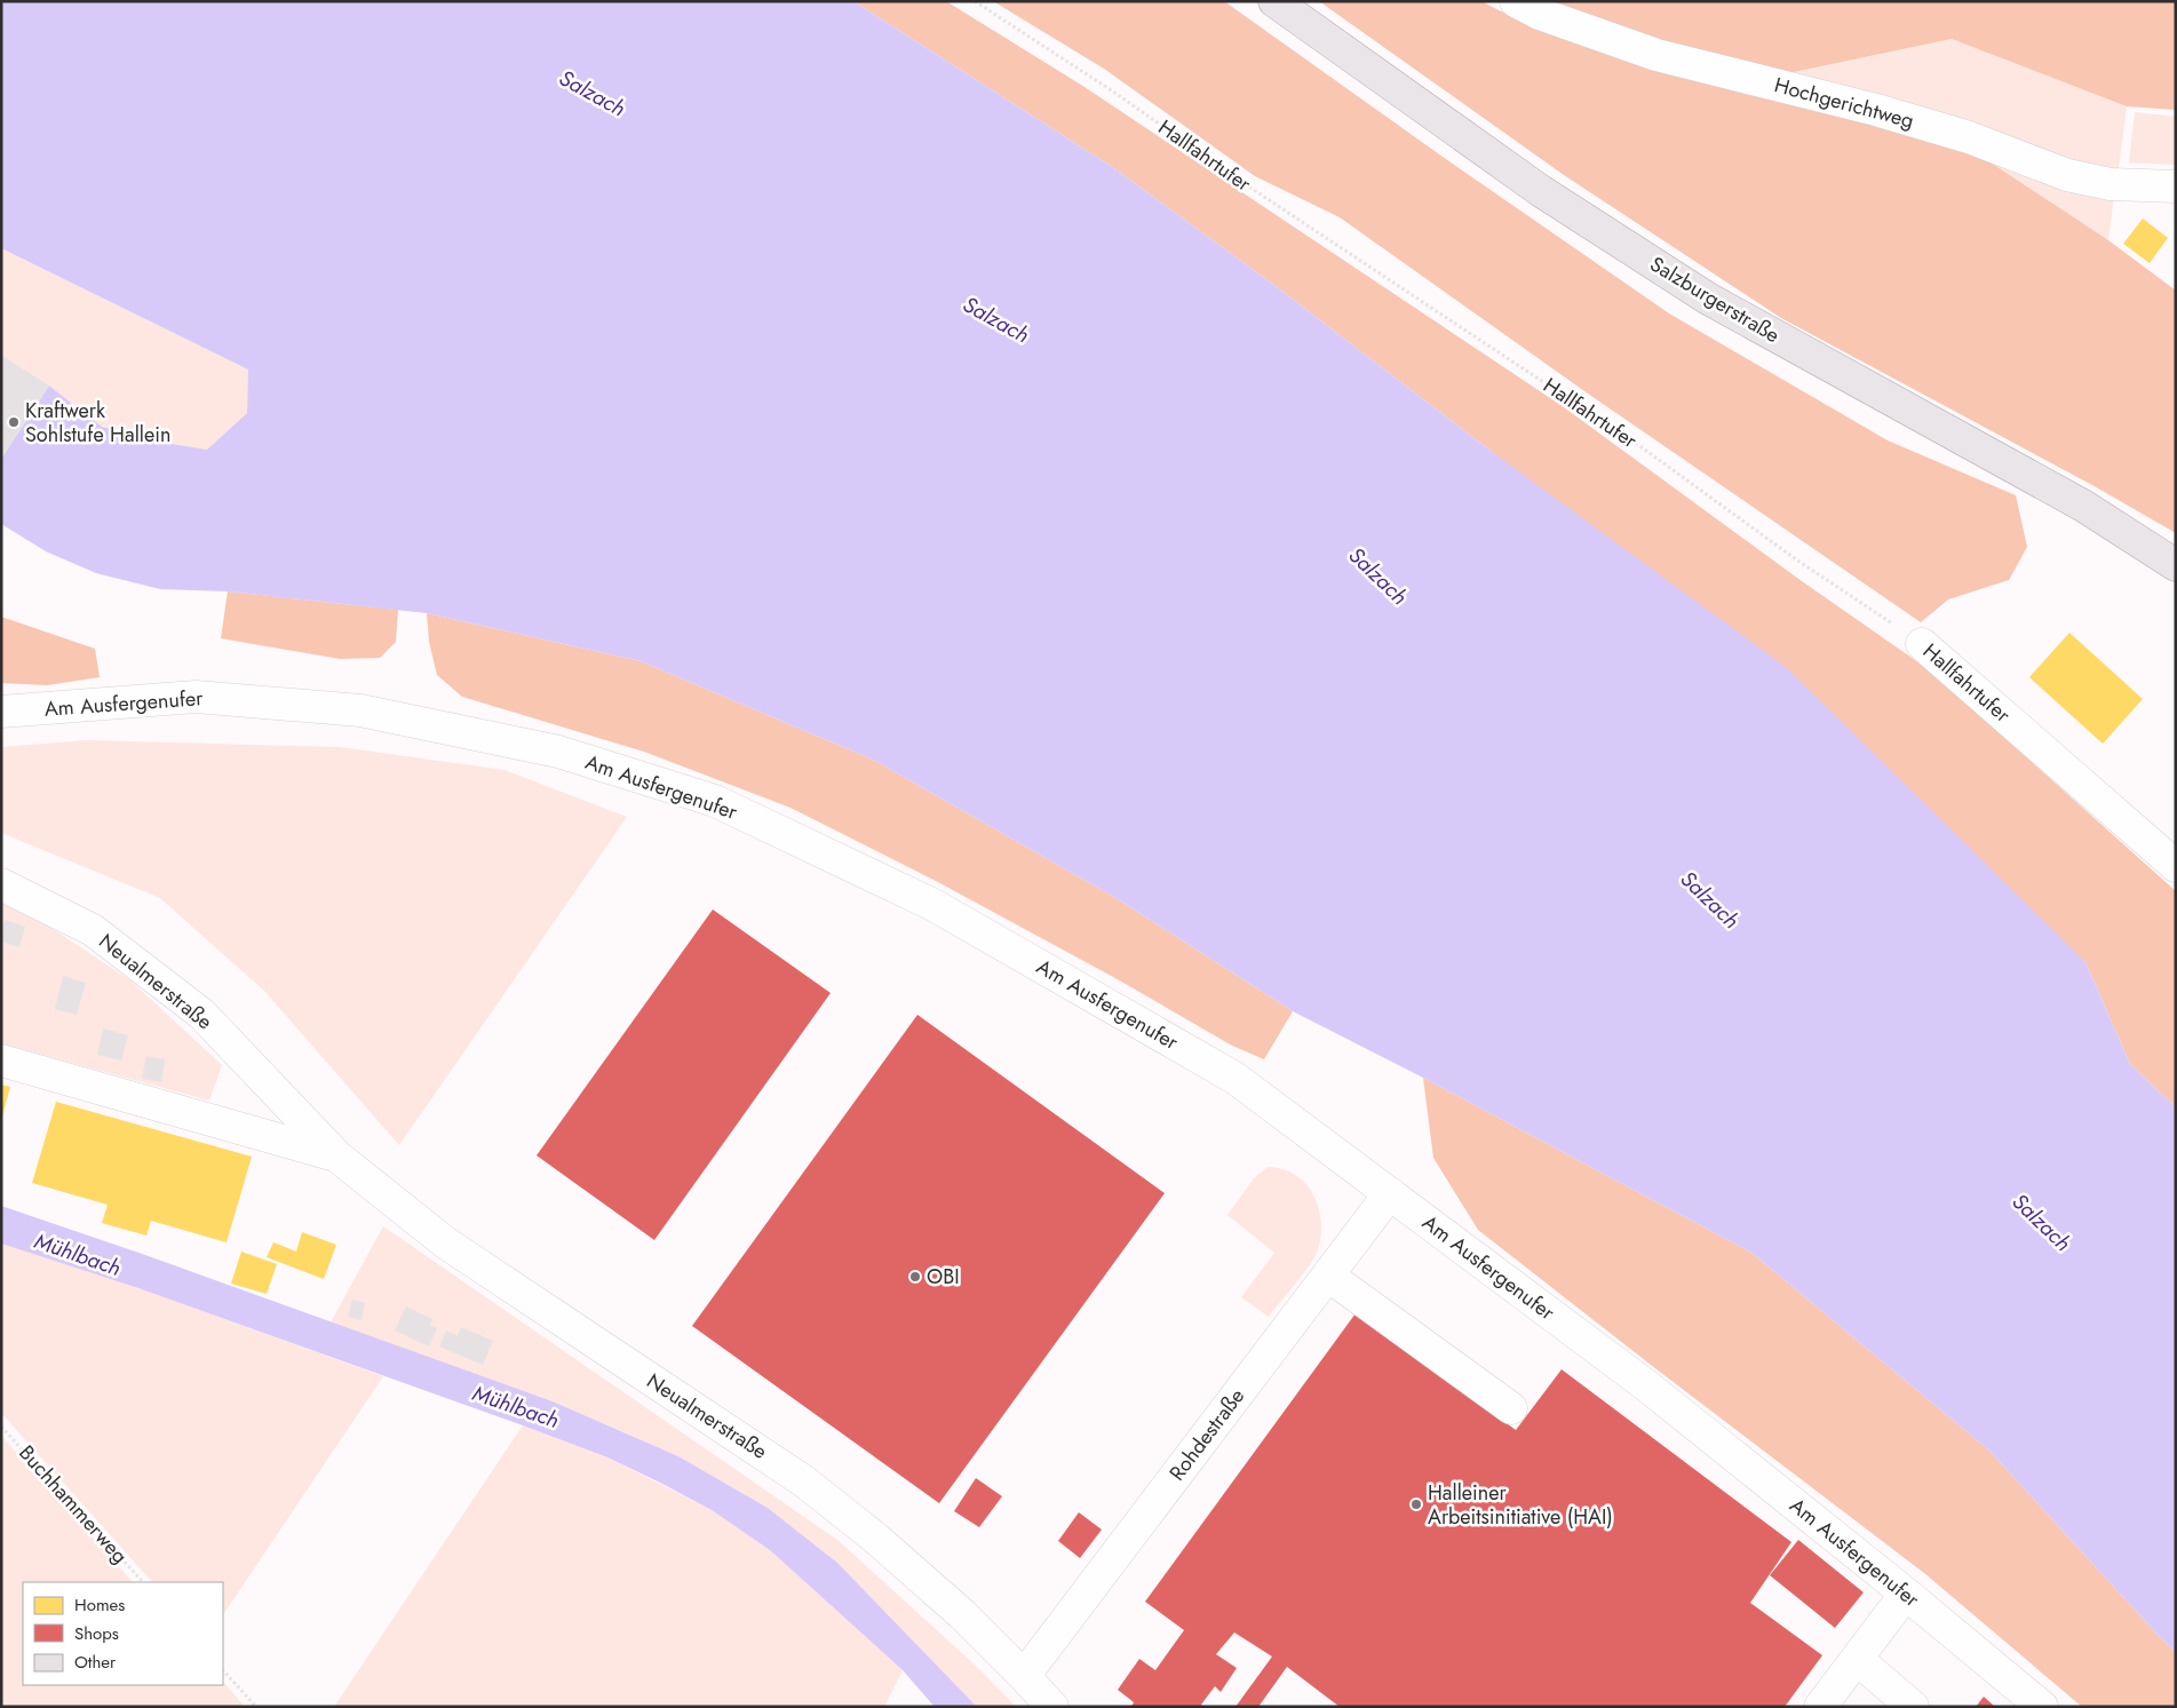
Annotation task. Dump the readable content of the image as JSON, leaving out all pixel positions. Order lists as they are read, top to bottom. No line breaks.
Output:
{"streets":{"main road":["Salzburgerstraße"],"street":["Hochgerichtweg","Hallfahrtufer","Am Ausfergenufer","Neualmerstraße","Rohdestraße"],"path":["Buchhammerweg"]},"crossings":[["Am Ausfergenufer","Rohdestraße"],["Neualmerstraße","Rohdestraße"]],"water":["Salzach","Mühlbach"],"places":["Kraftwerk Sohlstufe Hallein","OBI","Halleiner Arbeitsinitiative (HAI)"],"legend":["Homes","Shops","Other"]}
